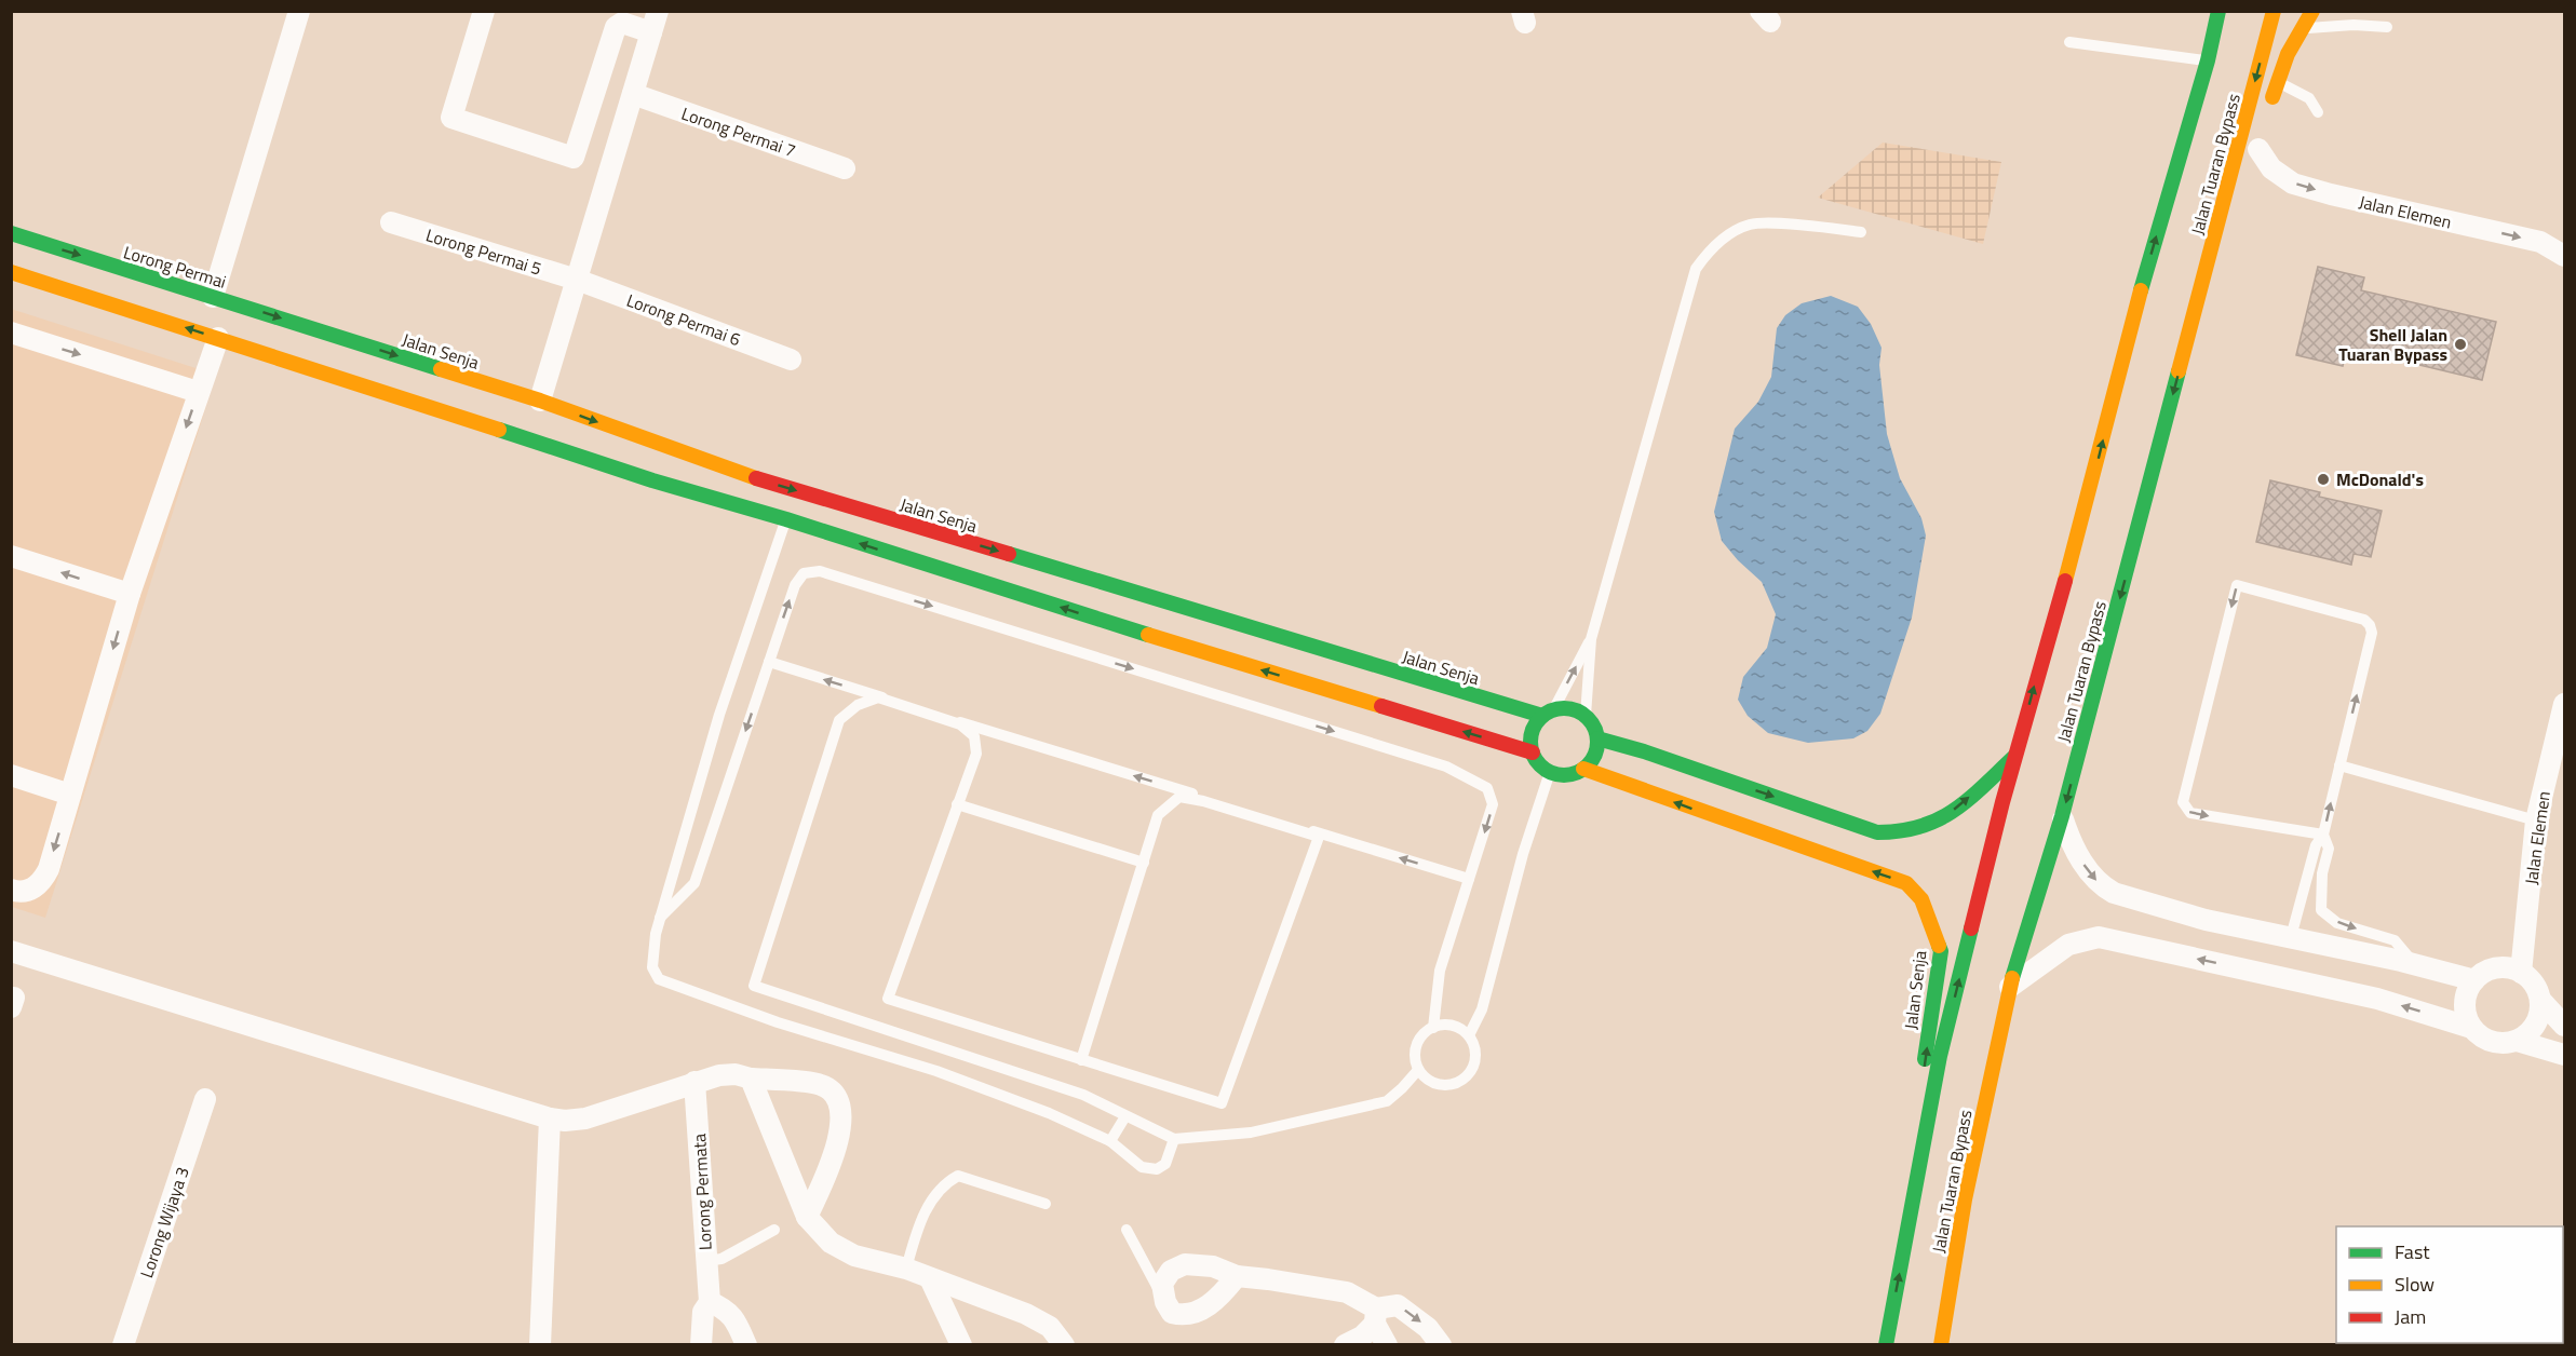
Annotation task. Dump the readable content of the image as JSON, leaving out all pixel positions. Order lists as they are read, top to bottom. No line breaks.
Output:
{"streets":{"main road":["Jalan Tuaran Bypass","Lorong Permai","Jalan Senja"],"street":["Lorong Permai 7","Jalan Elemen","Lorong Permai 5","Lorong Permai 6","Lorong Permata","Lorong Wijaya 3"]},"crossings":[["Jalan Tuaran Bypass","Jalan Senja"],["Lorong Permai 5","Lorong Permai 6"],["Lorong Permai","Jalan Senja"]],"one_way":["Jalan Elemen"],"places":["Shell Jalan Tuaran Bypass","McDonald's"],"legend":["Fast","Slow","Jam"]}
